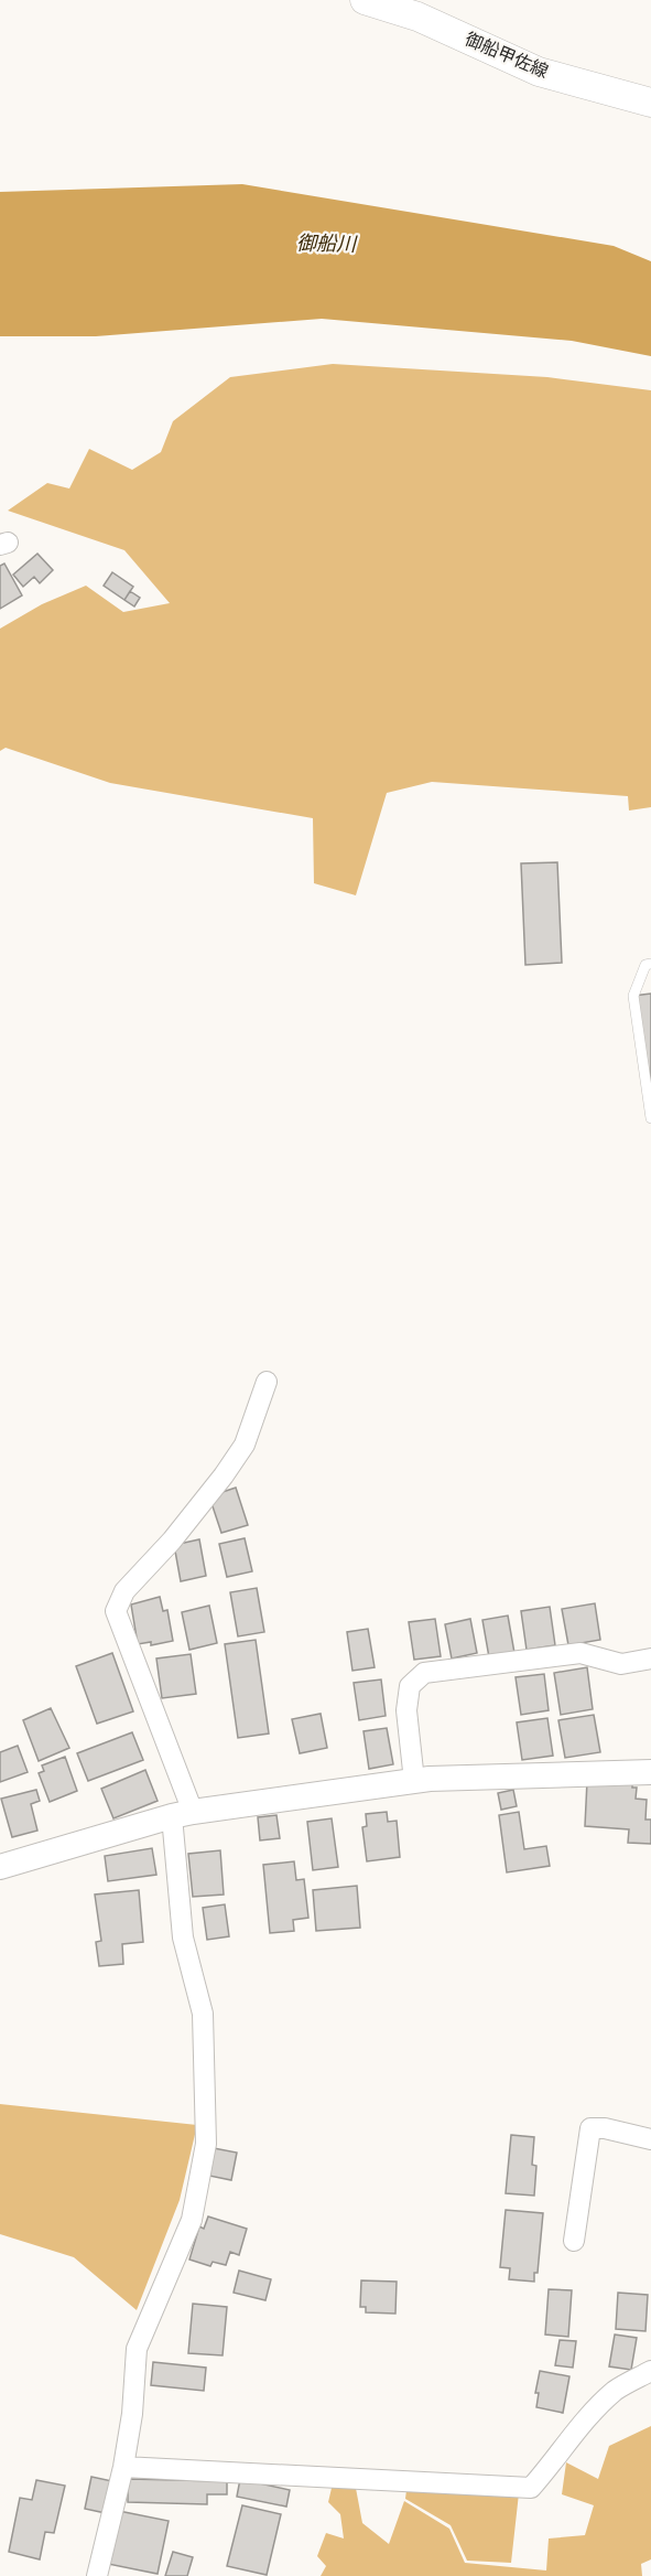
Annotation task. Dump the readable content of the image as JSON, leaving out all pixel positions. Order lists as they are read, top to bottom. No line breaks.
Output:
{"streets":{"main road":["御船甲佐線"]},"water":["御船川"]}
